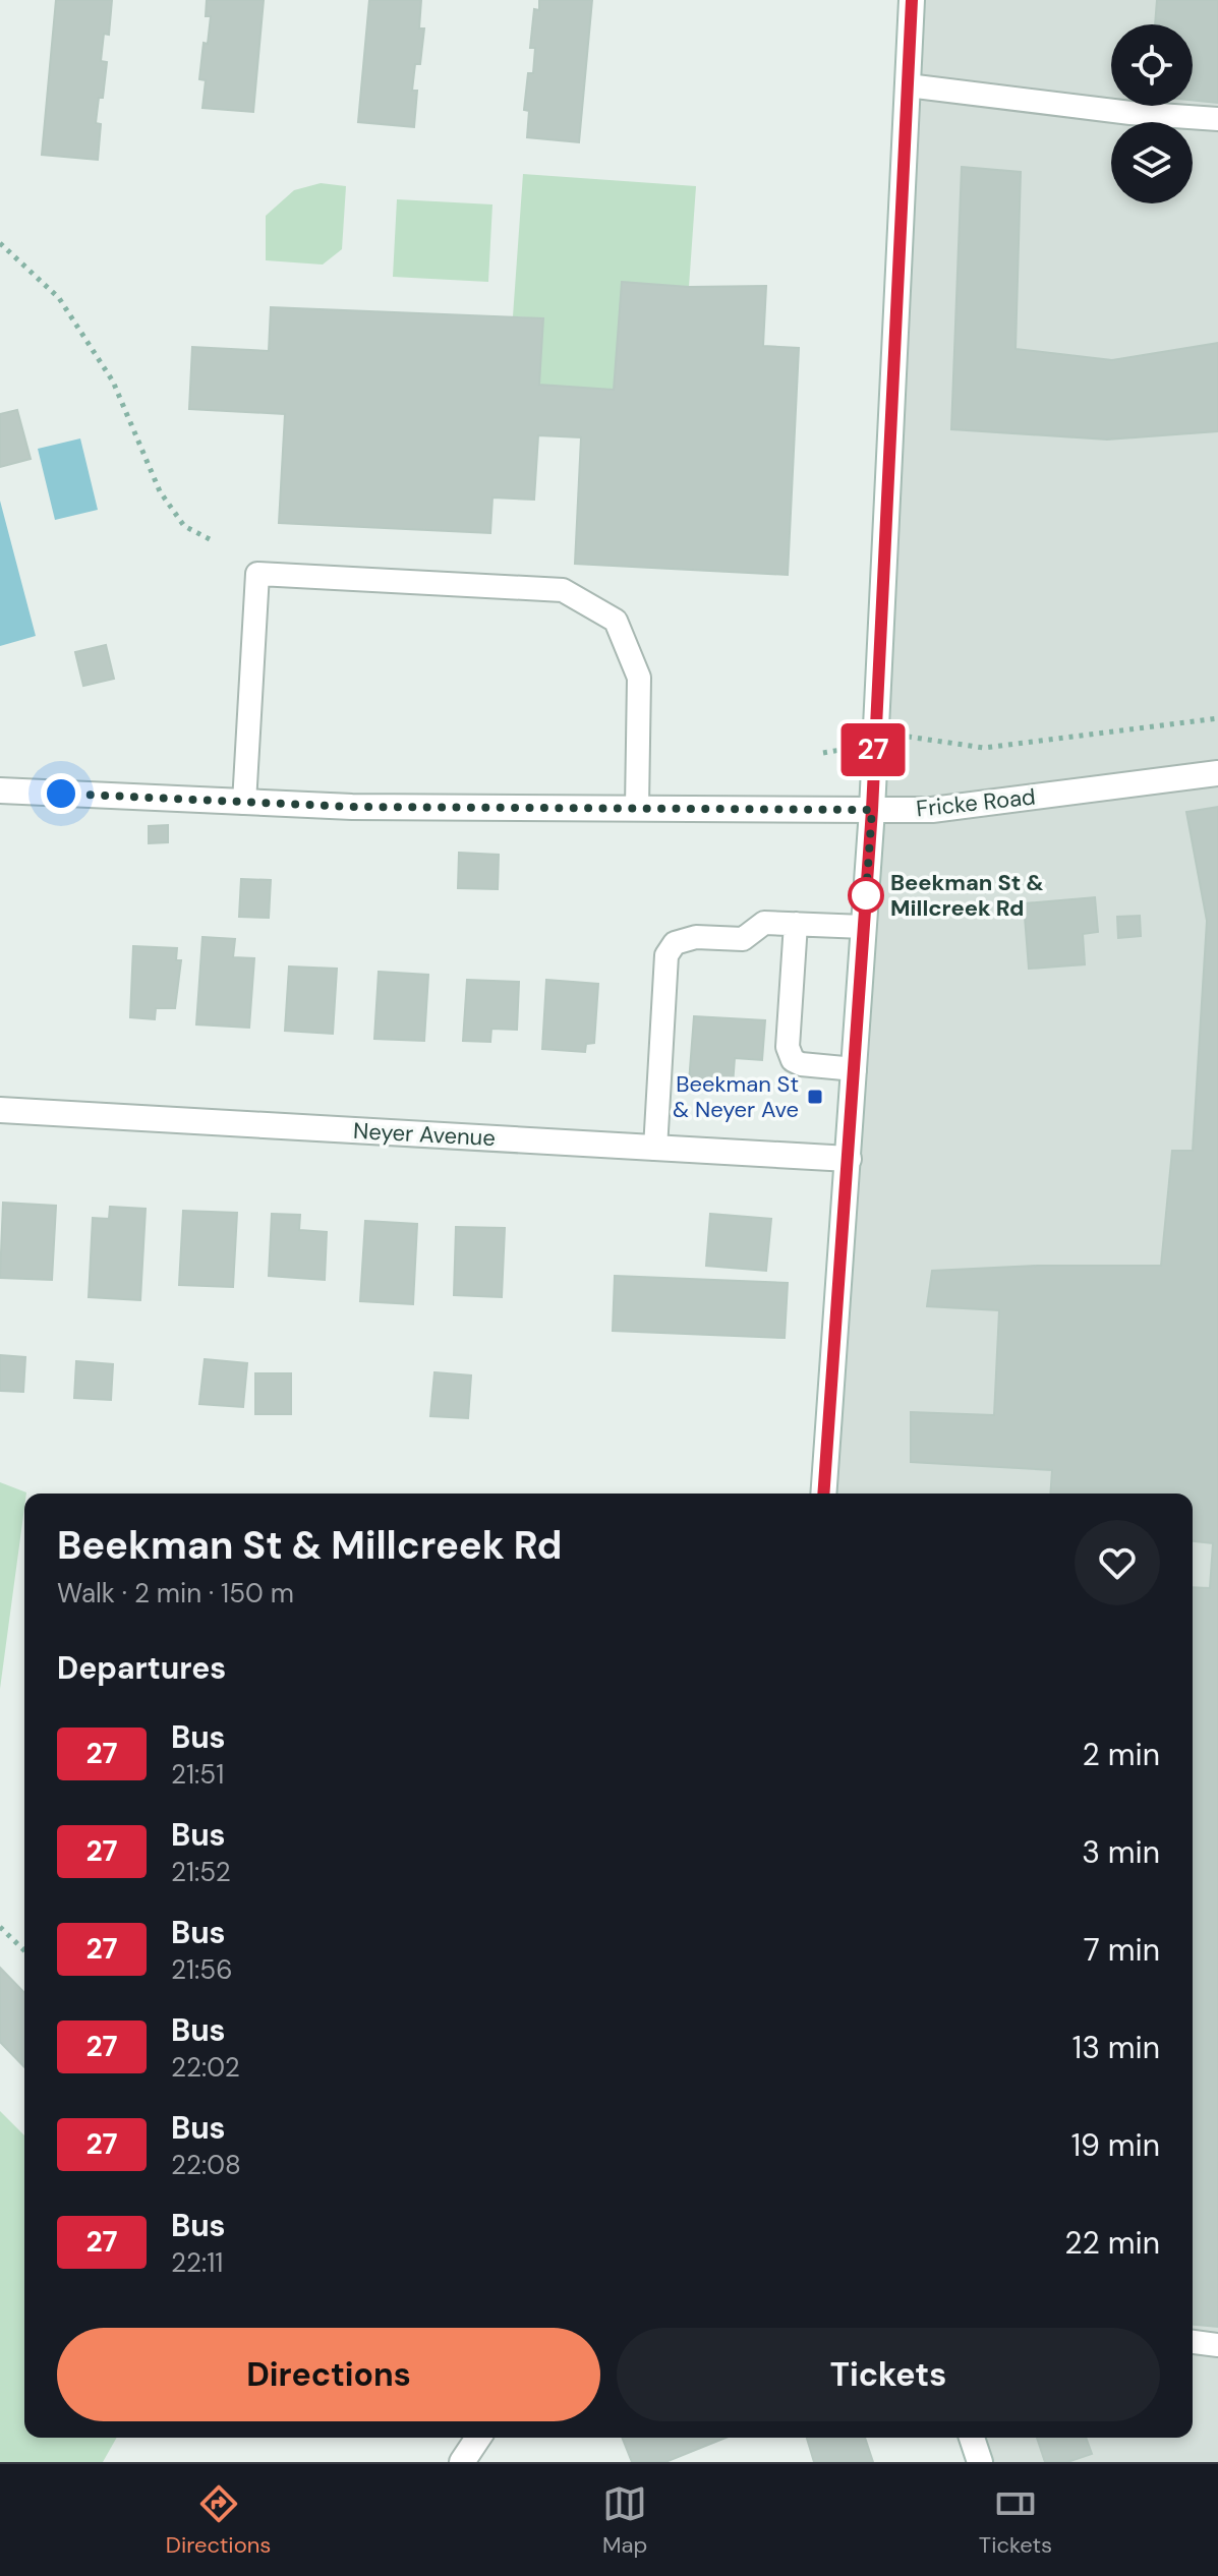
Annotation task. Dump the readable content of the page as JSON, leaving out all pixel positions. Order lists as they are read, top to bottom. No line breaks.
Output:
{"streets":{"street":["Fricke Road","Neyer Avenue"]},"places":{"other":["Beekman St & Millcreek Rd"],"transit":["Beekman St & Neyer Ave"]},"lines":["bus line 27"],"page":{"on_map":"27","heading":[["Beekman St & Millcreek Rd","Walk · 2 min · 150 m"],"Departures"],"list":[{"mark":"27","name":"Bus","note":"21:51","value":"2 min"},{"mark":"27","name":"Bus","note":"21:52","value":"3 min"},{"mark":"27","name":"Bus","note":"21:56","value":"7 min"},{"mark":"27","name":"Bus","note":"22:02","value":"13 min"},{"mark":"27","name":"Bus","note":"22:08","value":"19 min"},{"mark":"27","name":"Bus","note":"22:11","value":"22 min"}],"buttons":["Directions","Tickets"],"tabs":["Directions","Map","Tickets"]}}
